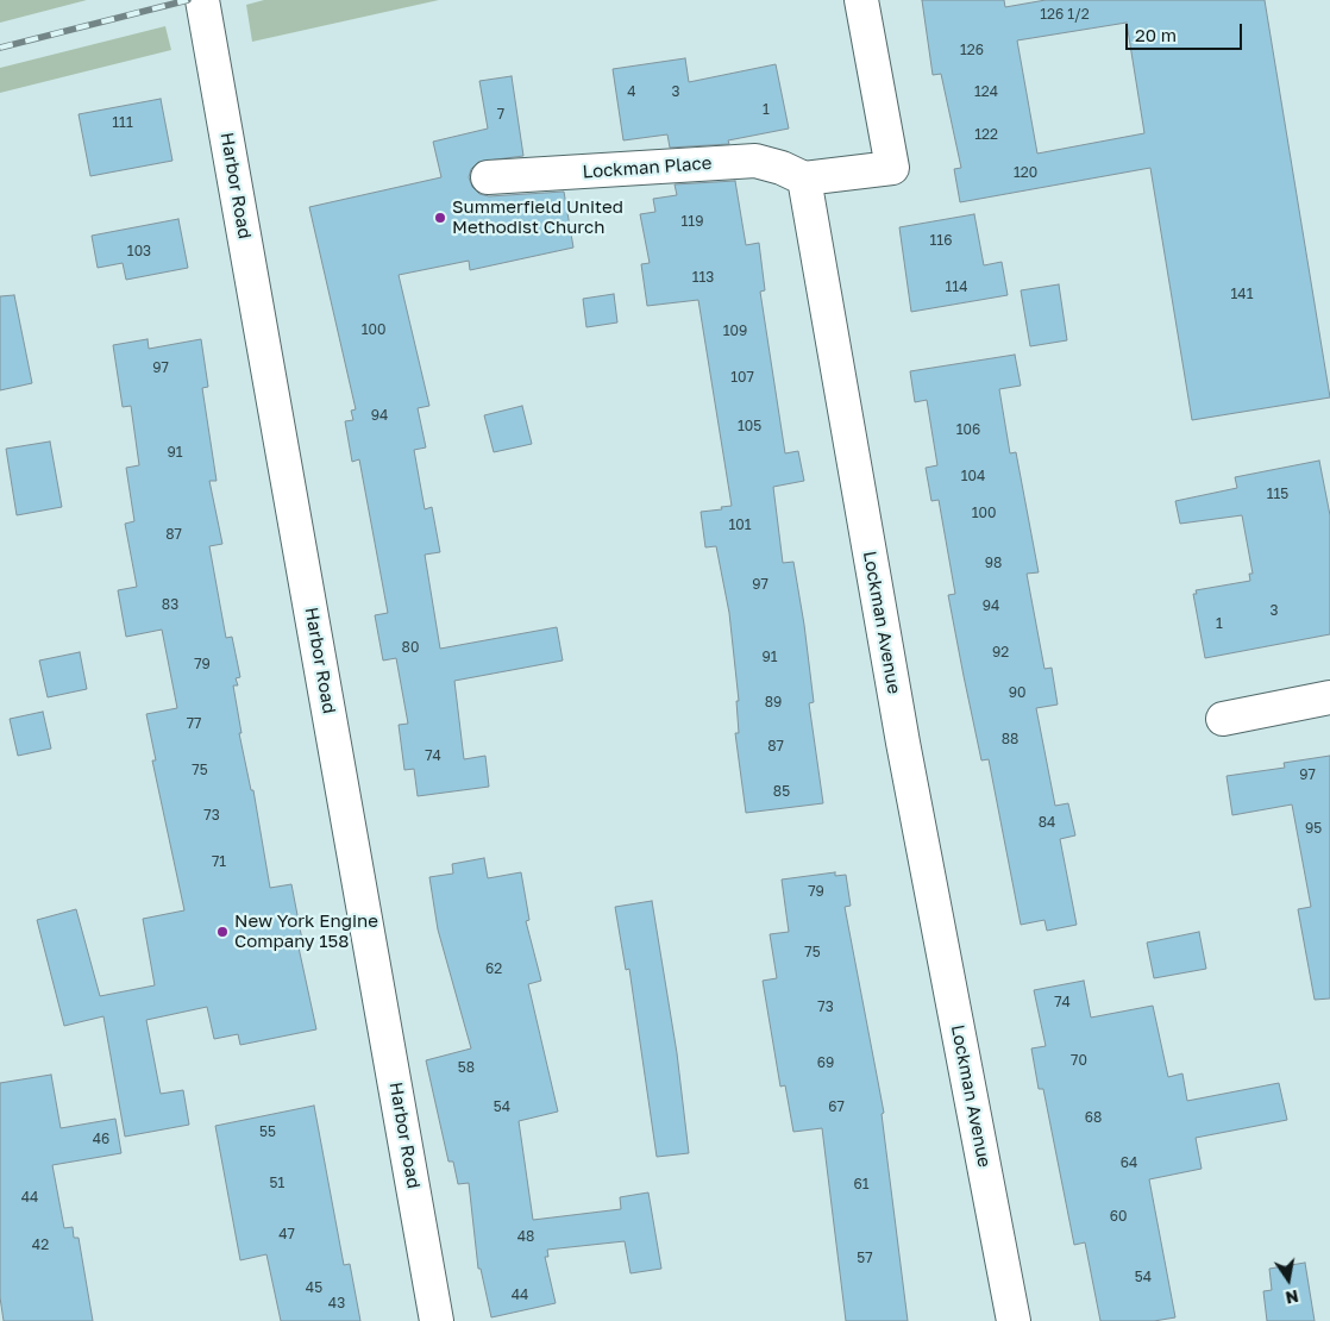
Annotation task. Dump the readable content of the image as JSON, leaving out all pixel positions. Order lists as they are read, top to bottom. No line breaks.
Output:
{"streets":{"street":["Lockman Place","Harbor Road","Lockman Avenue"]},"crossings":[["Lockman Place","Lockman Avenue"]],"places":["Summerfield United Methodist Church","New York Engine Company 158"],"house_numbers":["126 1/2","126","4","3","124","1","7","111","122","120","119","116","103","113","114","141","100","109","97","107","94","105","106","91","104","115","100","101","87","98","97","83","94","3","1","80","92","91","79","90","89","77","88","87","74","75","97","85","73","84","95","71","79","75","62","74","73","70","69","58","54","67","68","55","46","64","51","61","44","60","47","48","42","57","54","45","44","43"],"scale_bar":"20 m","north":"bottom"}
